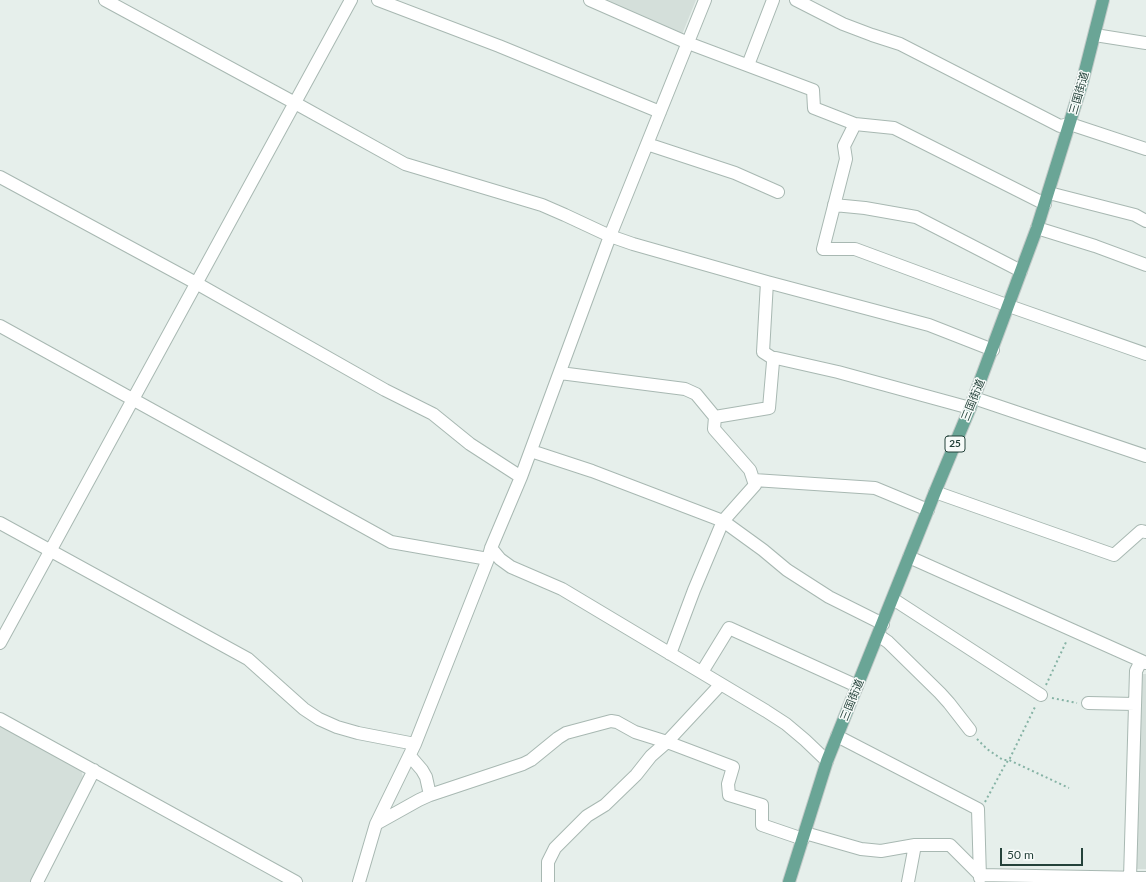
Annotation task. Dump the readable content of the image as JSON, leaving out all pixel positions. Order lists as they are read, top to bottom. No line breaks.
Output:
{"streets":{"main road":["三国街道","25"]},"scale_bar":"50 m"}
